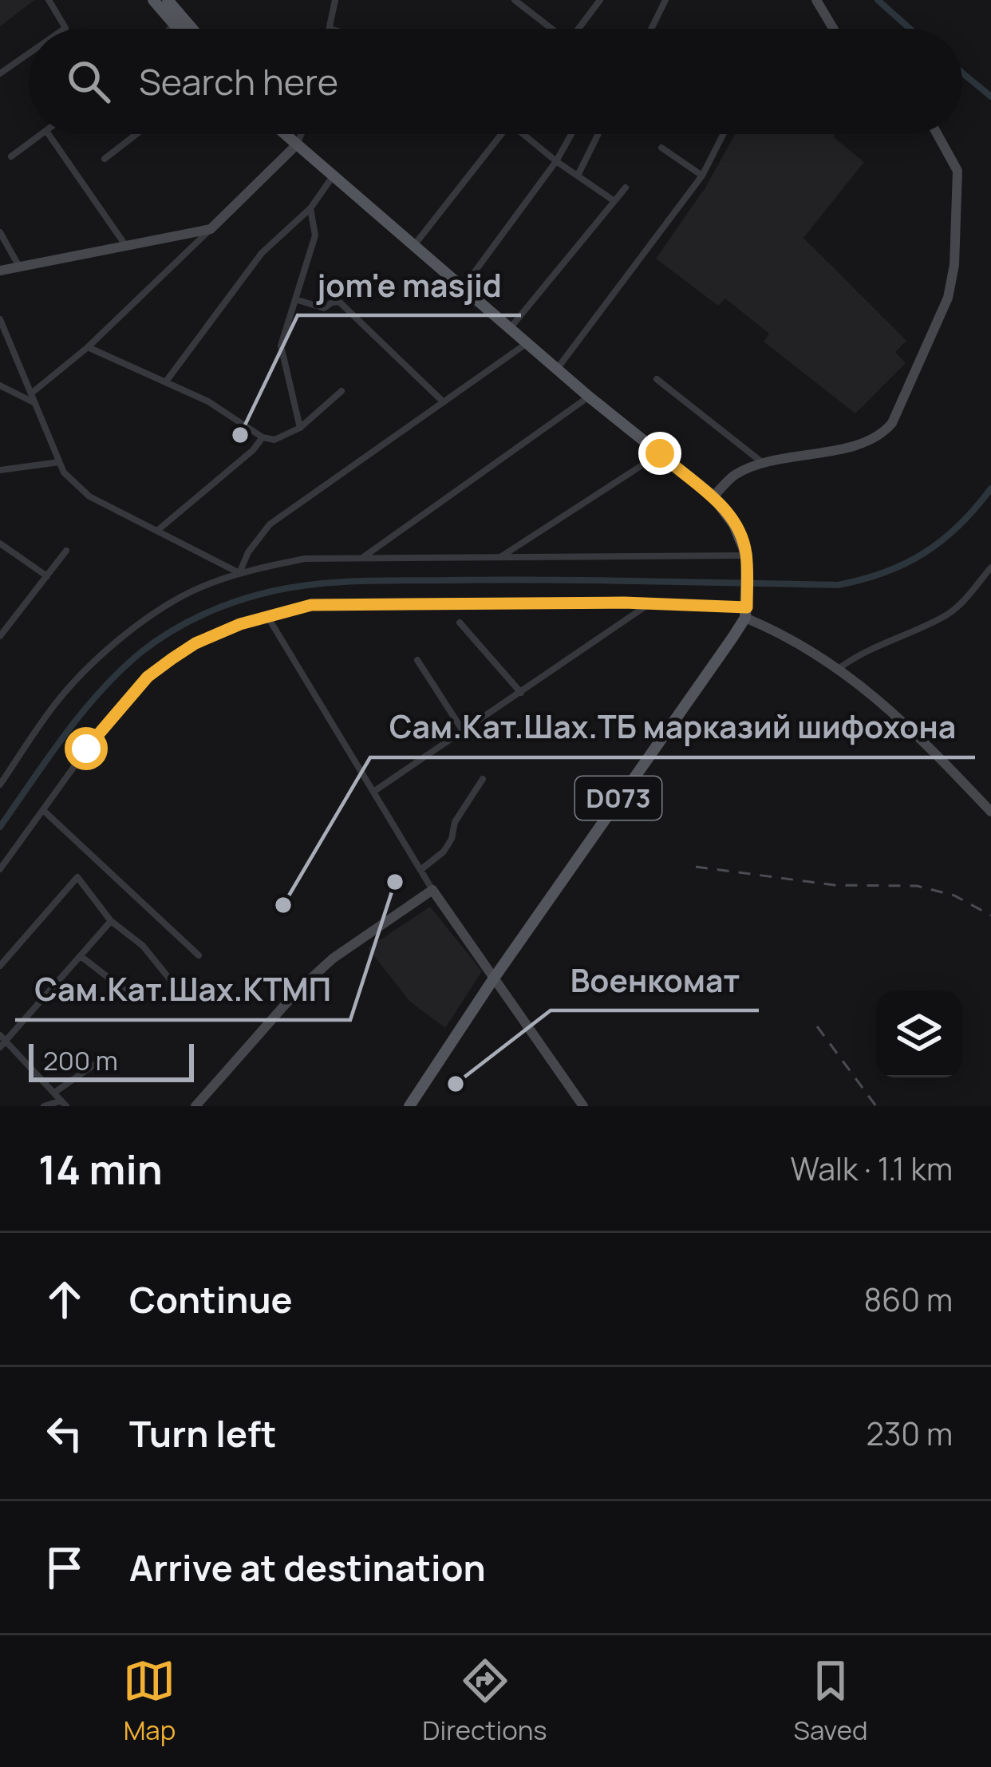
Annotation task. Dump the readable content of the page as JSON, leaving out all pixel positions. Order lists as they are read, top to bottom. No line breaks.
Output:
{"streets":{"main road":["D073"]},"places":["jom'e masjid","Сам.Кат.Шах.КТМП","Сам.Кат.Шах.ТБ марказий шифохона","Военкомат"],"scale_bar":"200 m","page":{"search":"Search here","scale":"200 m","heading":["14 min","Walk · 1.1 km"],"list":[["Continue","860 m"],["Turn left","230 m"],"Arrive at destination"],"nav":["Map","Directions","Saved"]}}
